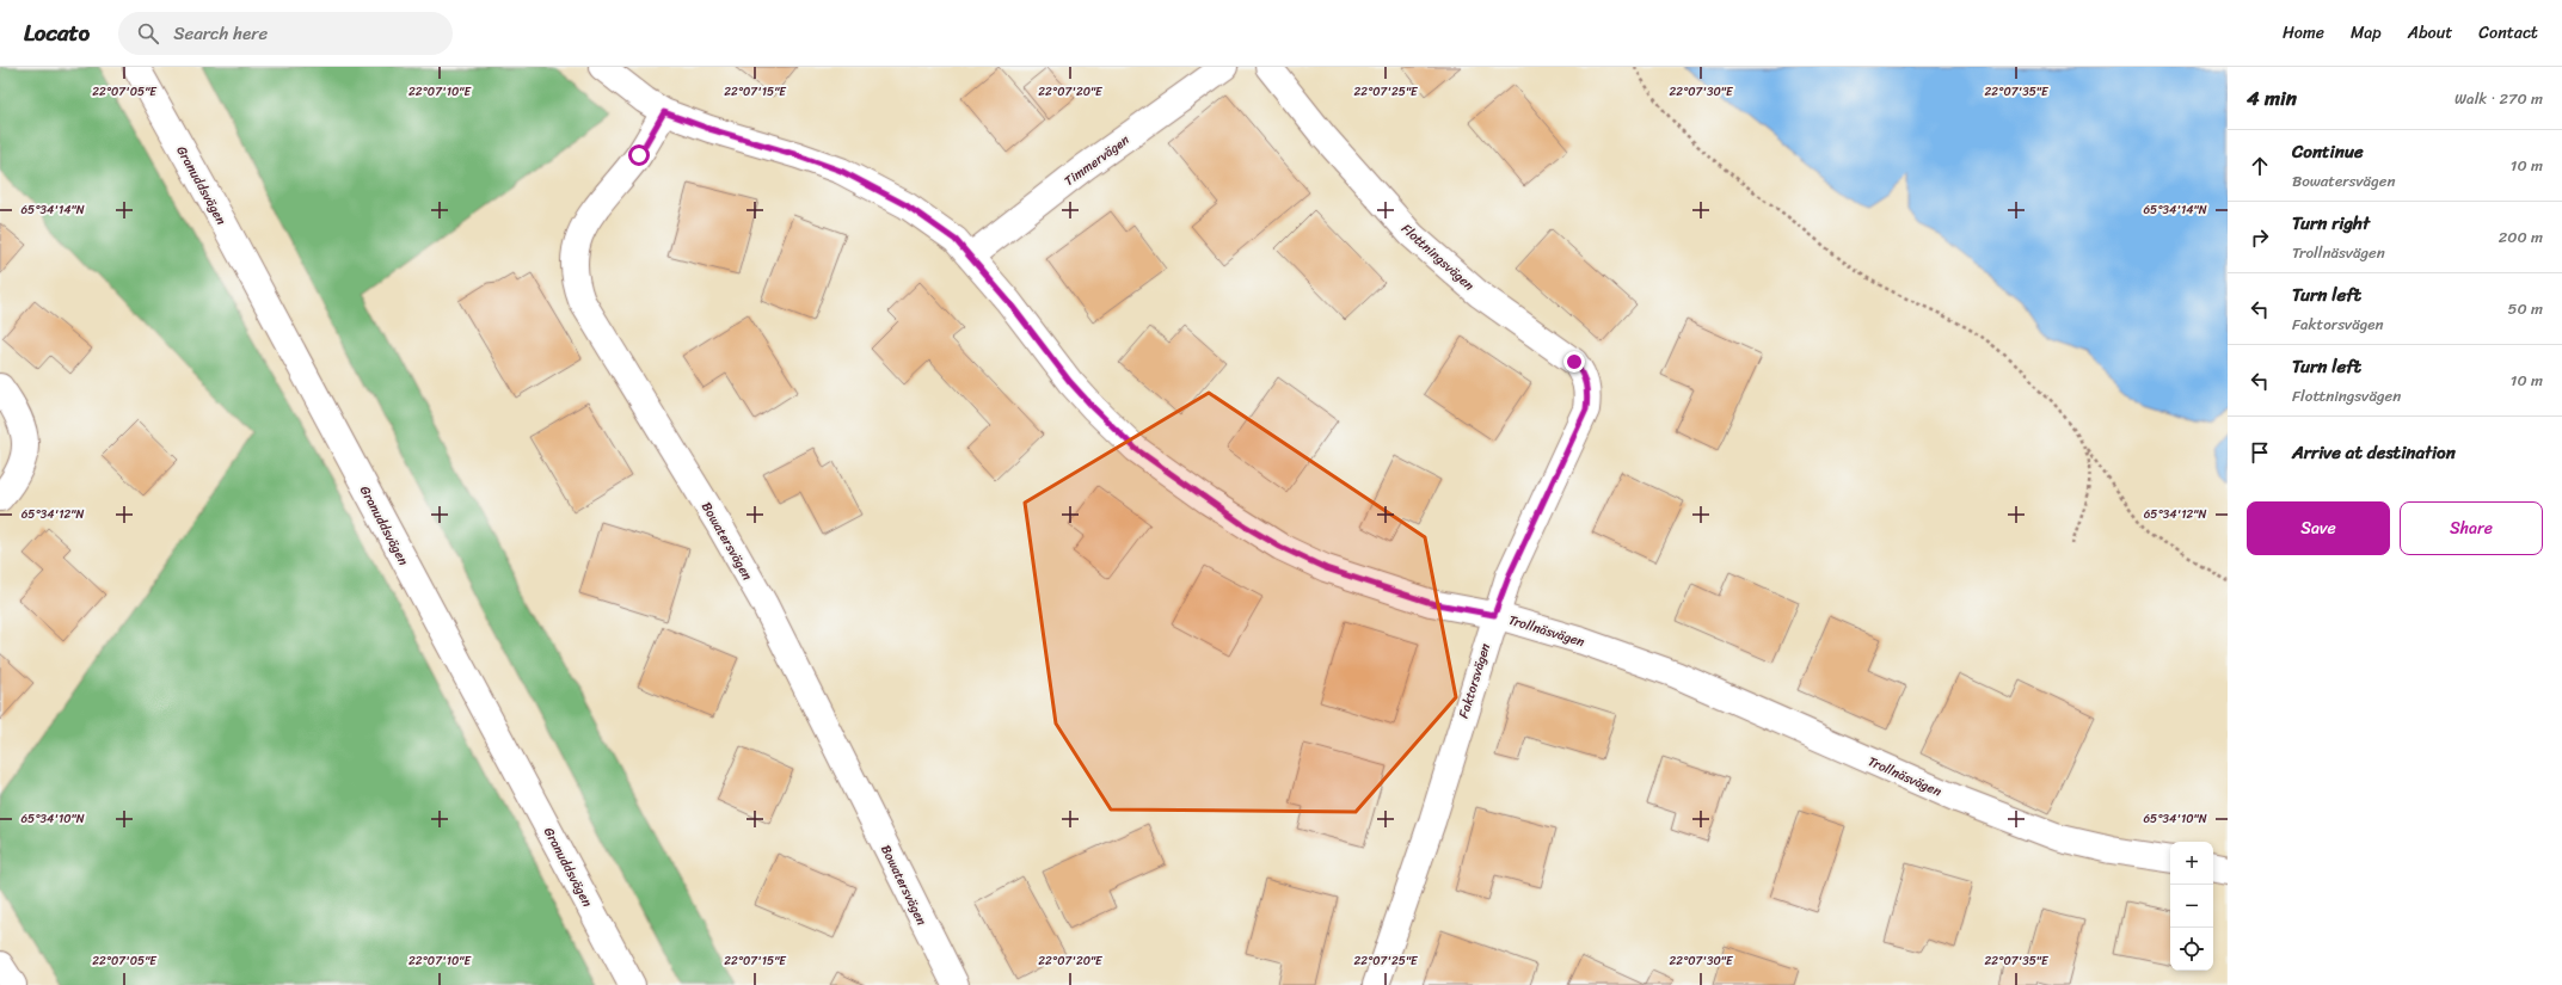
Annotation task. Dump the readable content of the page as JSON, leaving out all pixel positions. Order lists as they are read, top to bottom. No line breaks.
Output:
{"streets":{"street":["Timmervägen","Granuddsvägen","Flottningsvägen","Bowatersvägen","Trollnäsvägen","Faktorsvägen"]},"crossings":[["Timmervägen","Trollnäsvägen"],["Flottningsvägen","Faktorsvägen"],["Bowatersvägen","Trollnäsvägen"],["Trollnäsvägen","Faktorsvägen"]],"page":{"header":"Locato","search":"Search here","nav":["Home","Map","About","Contact"],"heading":["4 min","Walk · 270 m"],"list":[["Continue","Bowatersvägen","10 m"],["Turn right","Trollnäsvägen","200 m"],["Turn left","Faktorsvägen","50 m"],["Turn left","Flottningsvägen","10 m"],"Arrive at destination"],"buttons":["Save","Share"],"map_buttons":["+","−"]},"coordinates":["22°07'05\"E","22°07'10\"E","22°07'15\"E","22°07'20\"E","22°07'25\"E","22°07'30\"E","22°07'35\"E","65°34'14\"N","65°34'12\"N","65°34'10\"N"]}
